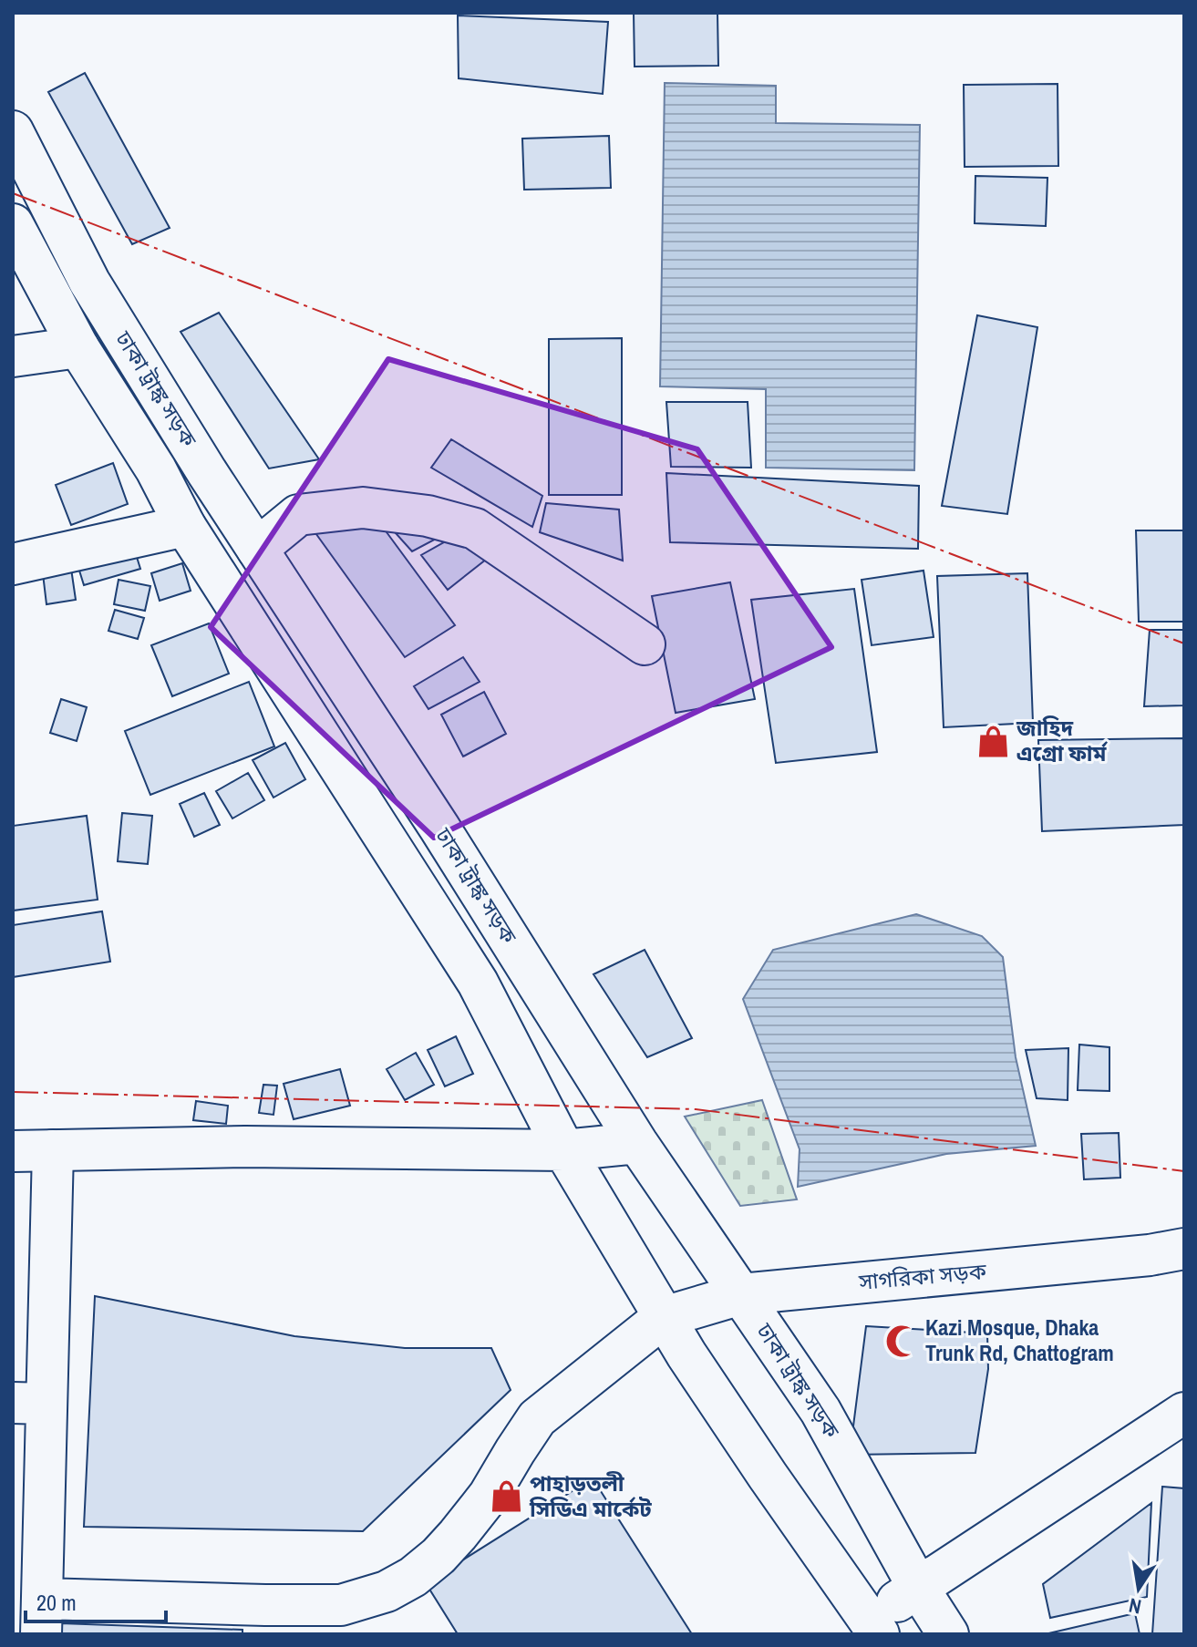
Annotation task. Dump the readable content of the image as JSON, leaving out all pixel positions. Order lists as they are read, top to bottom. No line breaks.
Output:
{"streets":{"main road":["ঢাকা ট্রাঙ্ক সড়ক","সাগরিকা সড়ক"]},"crossings":[["ঢাকা ট্রাঙ্ক সড়ক","সাগরিকা সড়ক"]],"places":{"shop":["জাহিদ এগ্রো ফার্ম","পাহাড়তলী সিডিএ মার্কেট"],"mosque":["Kazi Mosque, Dhaka Trunk Rd, Chattogram"]},"scale_bar":"20 m","north":"bottom"}
